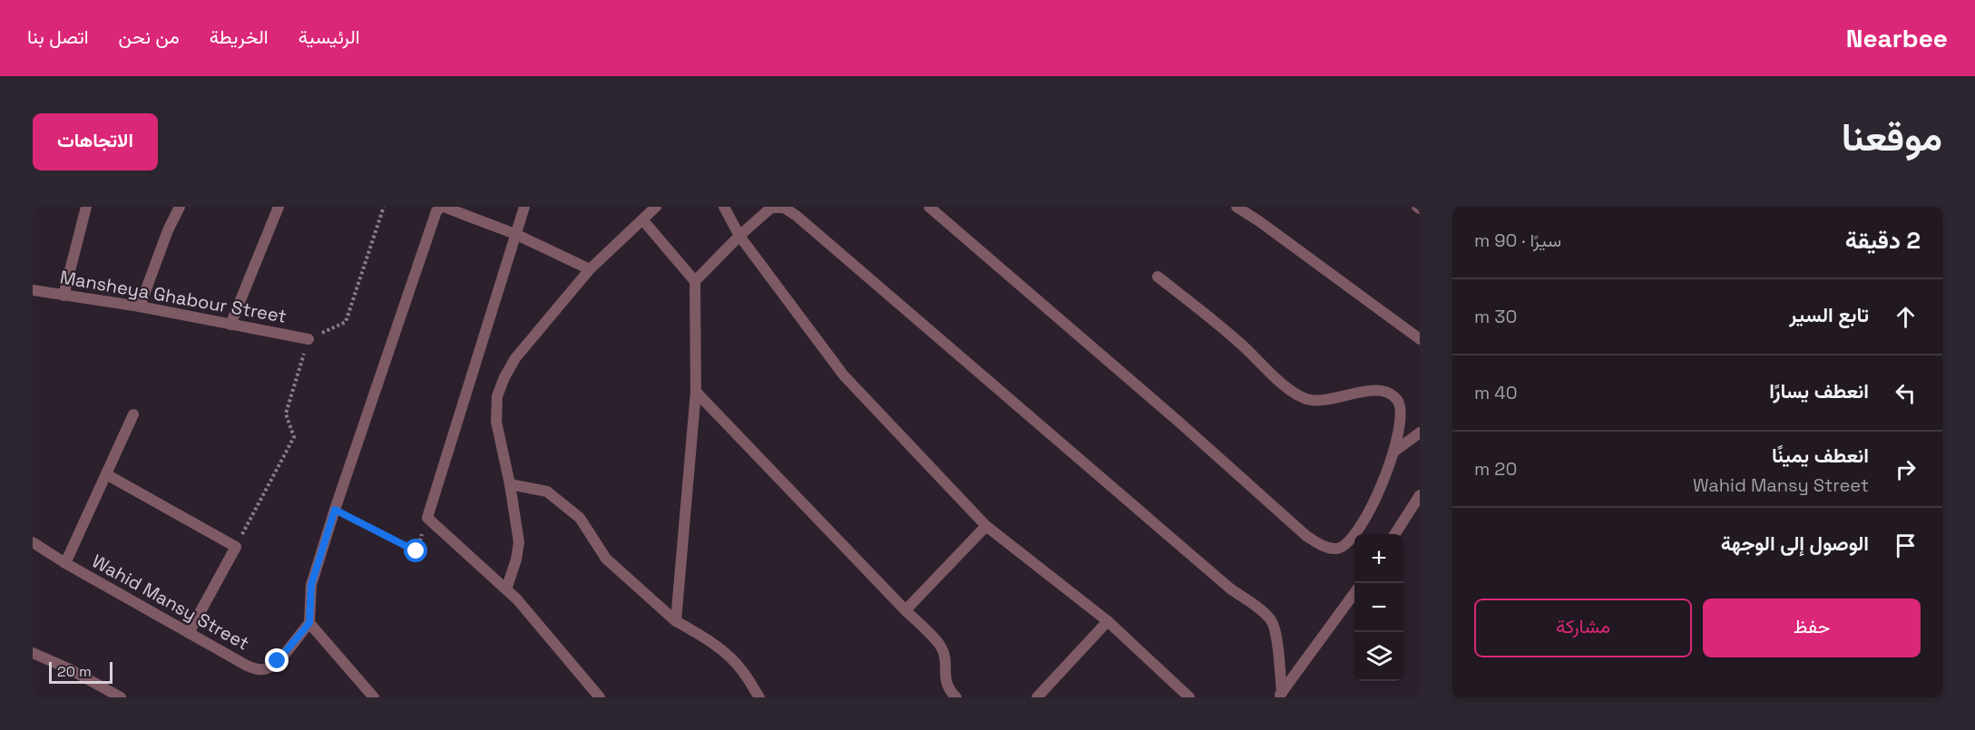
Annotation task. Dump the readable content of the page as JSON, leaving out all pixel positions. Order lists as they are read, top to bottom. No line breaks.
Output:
{"streets":{"street":["Mansheya Ghabour Street","Wahid Mansy Street"]},"scale_bar":"20 m","page":{"header":"Nearbee","nav":["الرئيسية","الخريطة","من نحن","اتصل بنا"],"title":"موقعنا","buttons":["الاتجاهات",["حفظ","مشاركة"]],"heading":["2 دقيقة","سيرًا · 90 m"],"list":[["تابع السير","30 m"],["انعطف يسارًا","40 m"],["انعطف يمينًا","Wahid Mansy Street","20 m"],"الوصول إلى الوجهة"],"map_buttons":["+","−"],"scale":"20 m"}}
